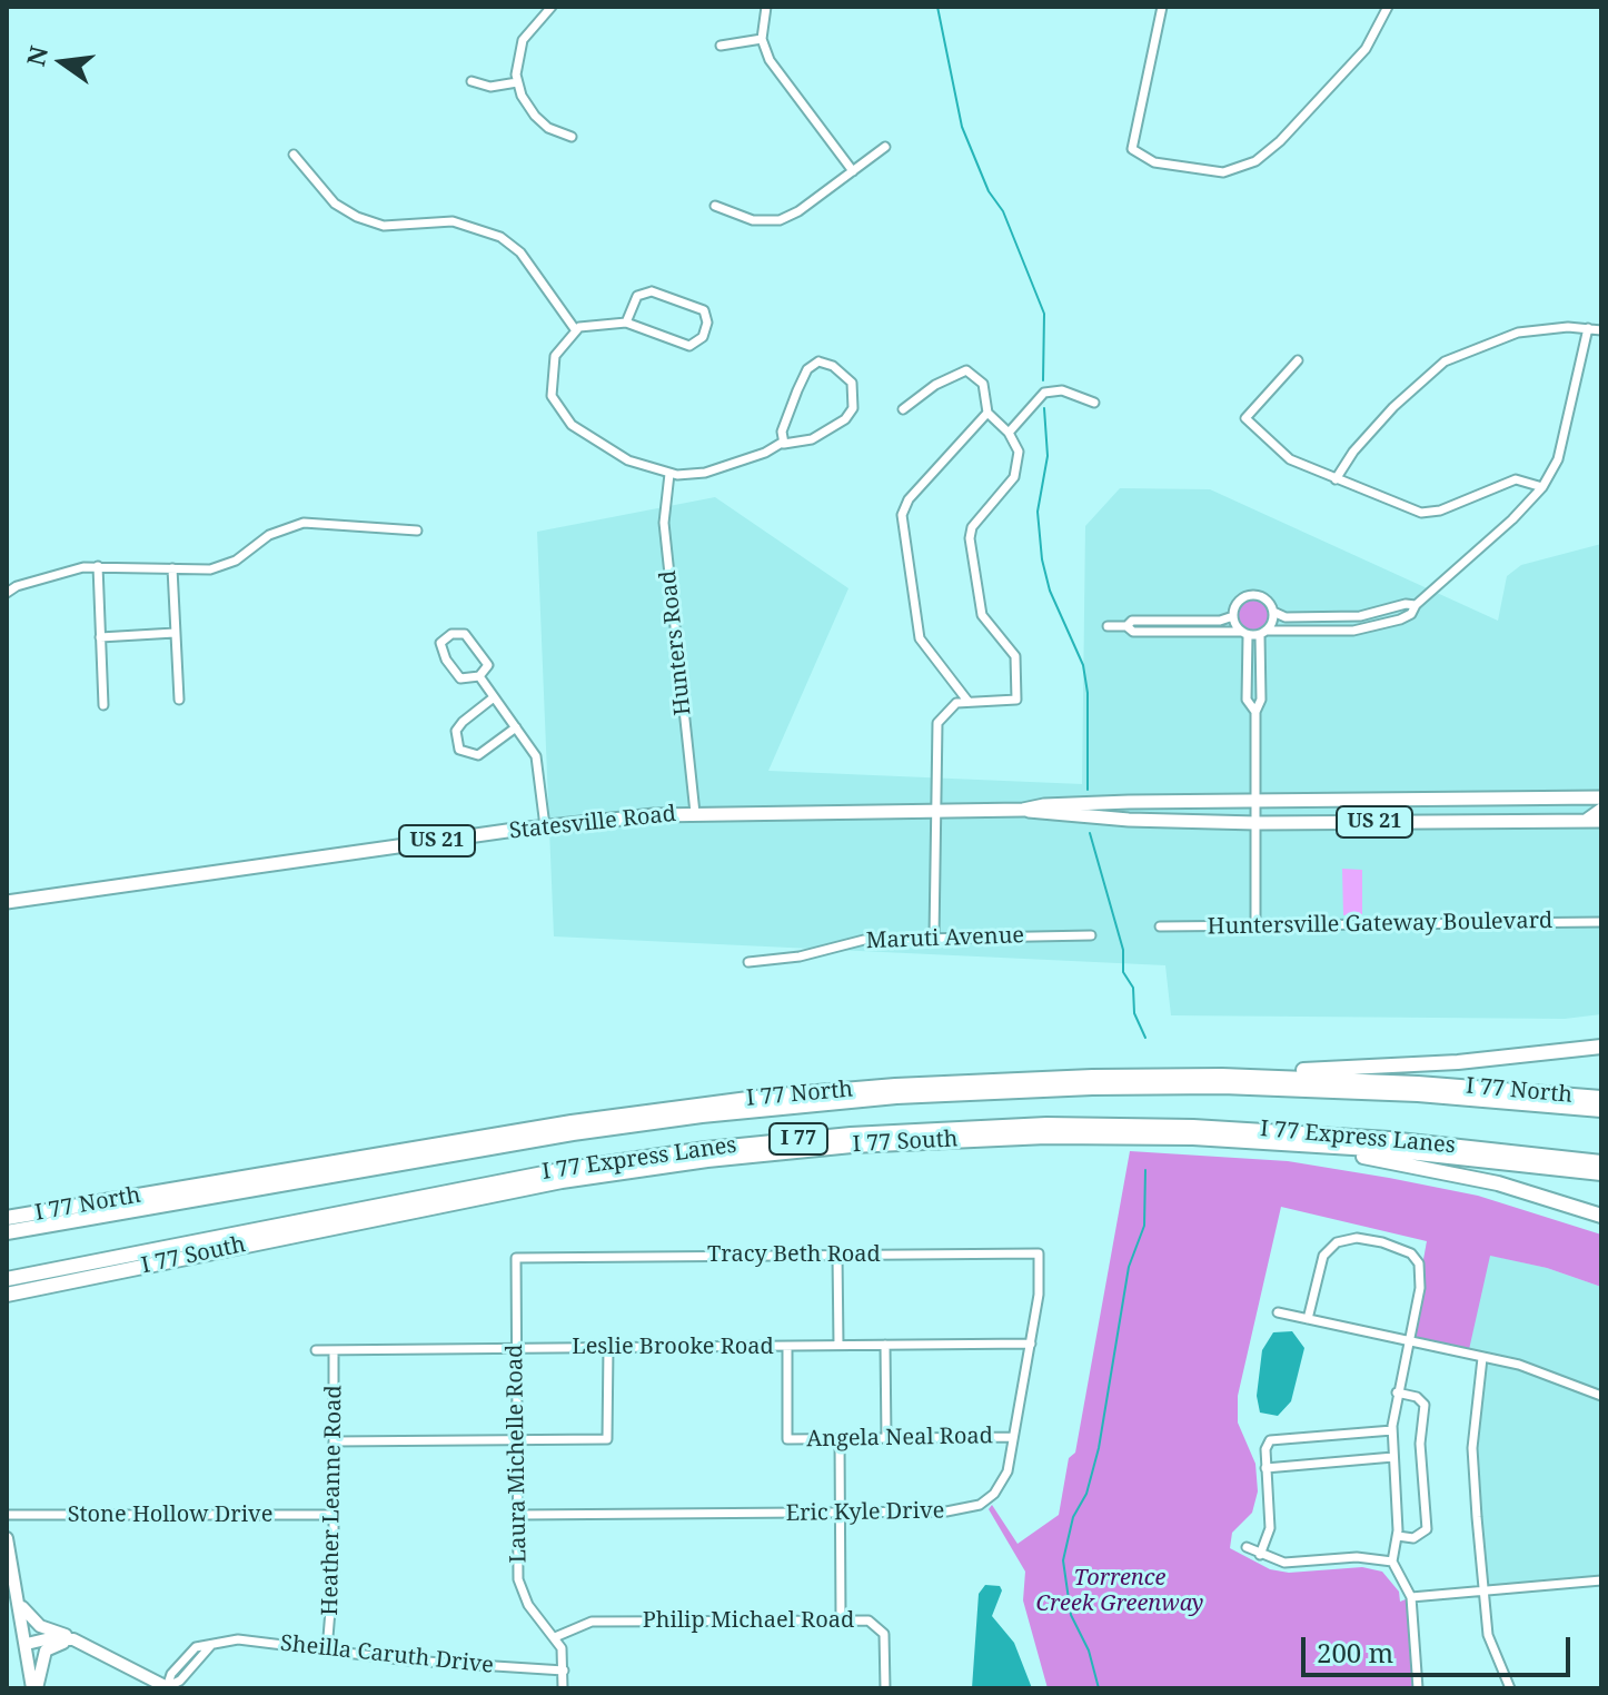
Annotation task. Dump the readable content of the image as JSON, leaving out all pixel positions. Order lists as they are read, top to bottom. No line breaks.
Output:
{"streets":{"highway":["I 77 North","I 77 Express Lanes","I 77","I 77 South"],"main road":["US 21","Statesville Road"],"street":["Hunters Road","Huntersville Gateway Boulevard","Maruti Avenue","Tracy Beth Road","Leslie Brooke Road","Angela Neal Road","Laura Michelle Road","Heather Leanne Road","Eric Kyle Drive","Stone Hollow Drive","Philip Michael Road","Sheilla Caruth Drive"]},"crossings":[["Hunters Road","Statesville Road"],["Tracy Beth Road","Laura Michelle Road"],["Tracy Beth Road","Eric Kyle Drive"],["Leslie Brooke Road","Angela Neal Road"],["Leslie Brooke Road","Laura Michelle Road"],["Leslie Brooke Road","Heather Leanne Road"],["Leslie Brooke Road","Eric Kyle Drive"],["Angela Neal Road","Eric Kyle Drive"],["Laura Michelle Road","Eric Kyle Drive"],["Laura Michelle Road","Philip Michael Road"],["Laura Michelle Road","Sheilla Caruth Drive"],["Heather Leanne Road","Stone Hollow Drive"],["Heather Leanne Road","Sheilla Caruth Drive"]],"parks":["Torrence Creek Greenway"],"scale_bar":"200 m","north":"left"}
